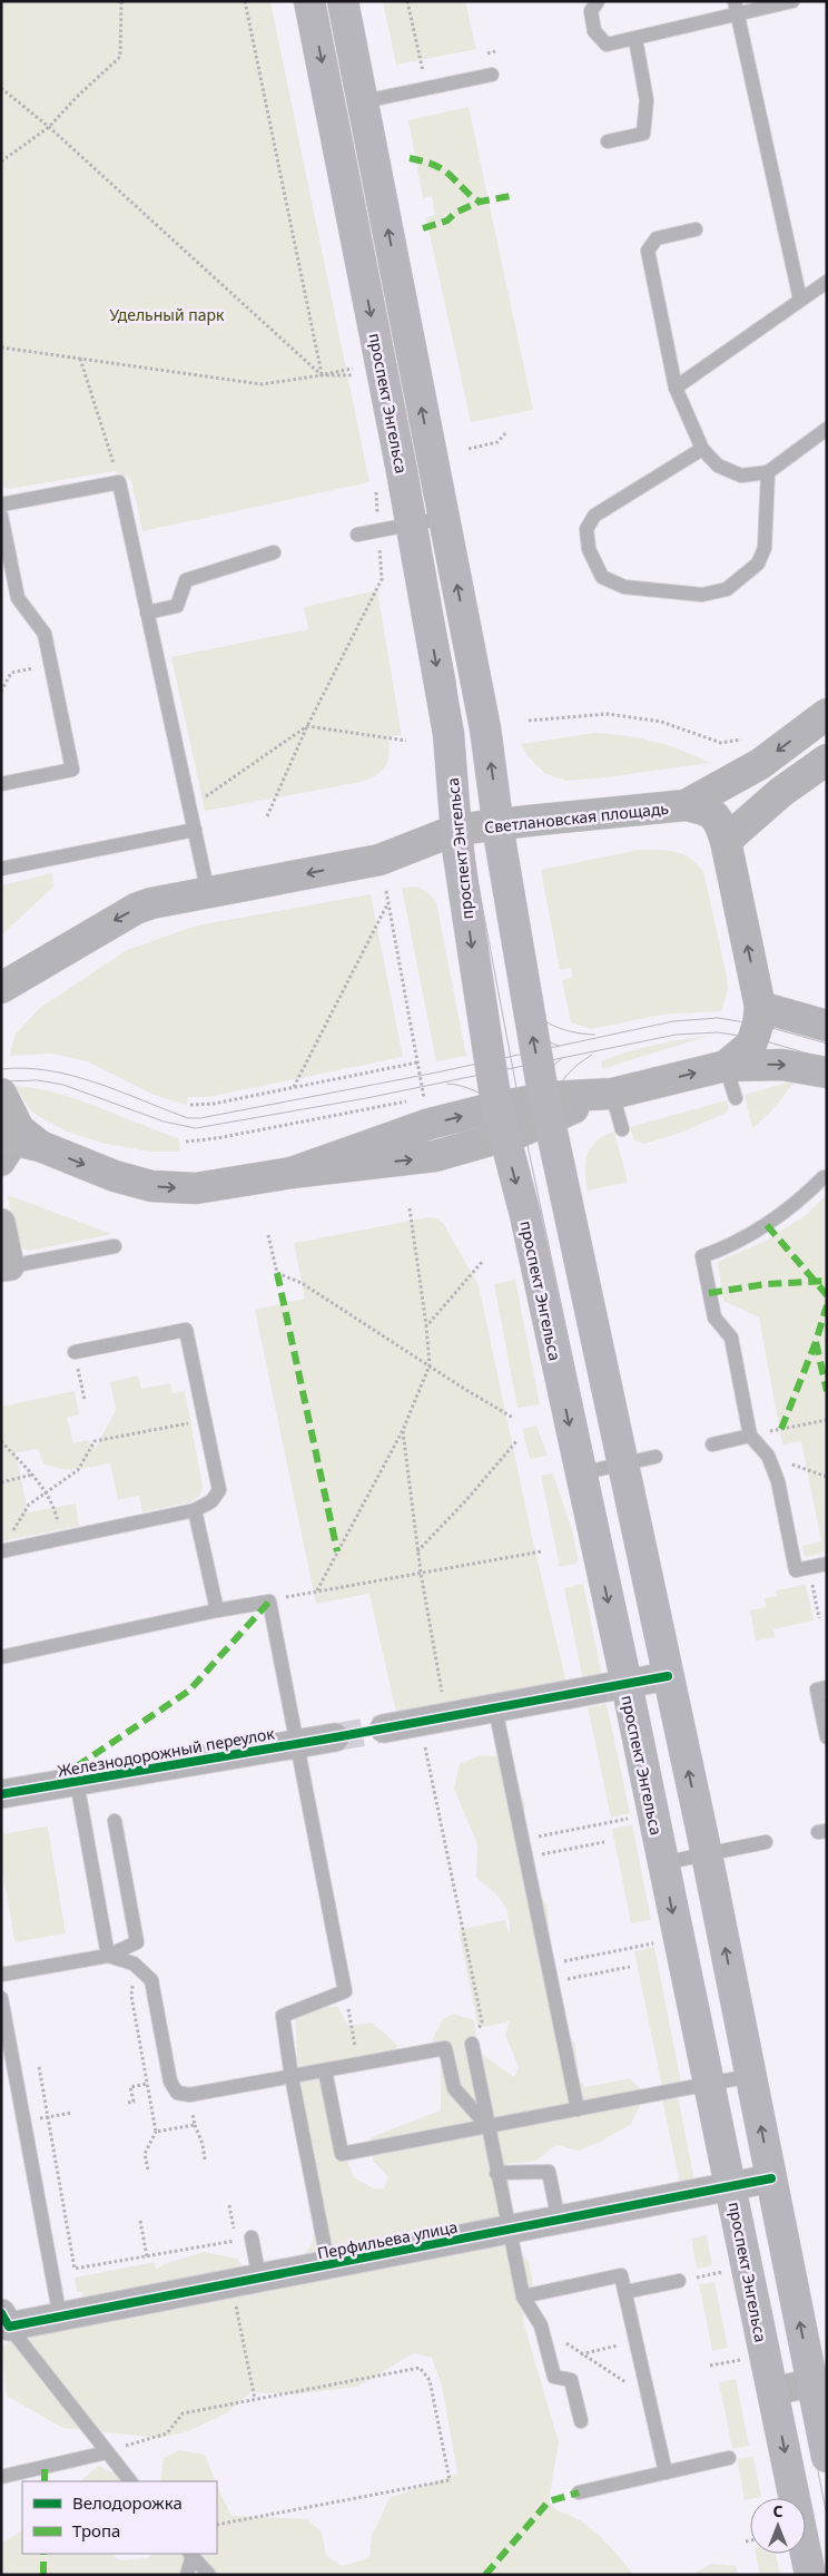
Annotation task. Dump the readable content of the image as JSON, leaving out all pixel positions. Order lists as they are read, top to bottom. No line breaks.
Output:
{"streets":{"main road":["проспект Энгельса","Светлановская площадь"],"street":["Железнодорожный переулок","Перфильева улица"]},"crossings":[["проспект Энгельса","Светлановская площадь"],["проспект Энгельса","Перфильева улица"]],"parks":["Удельный парк"],"legend":["Велодорожка","Тропа"],"north":"top"}
